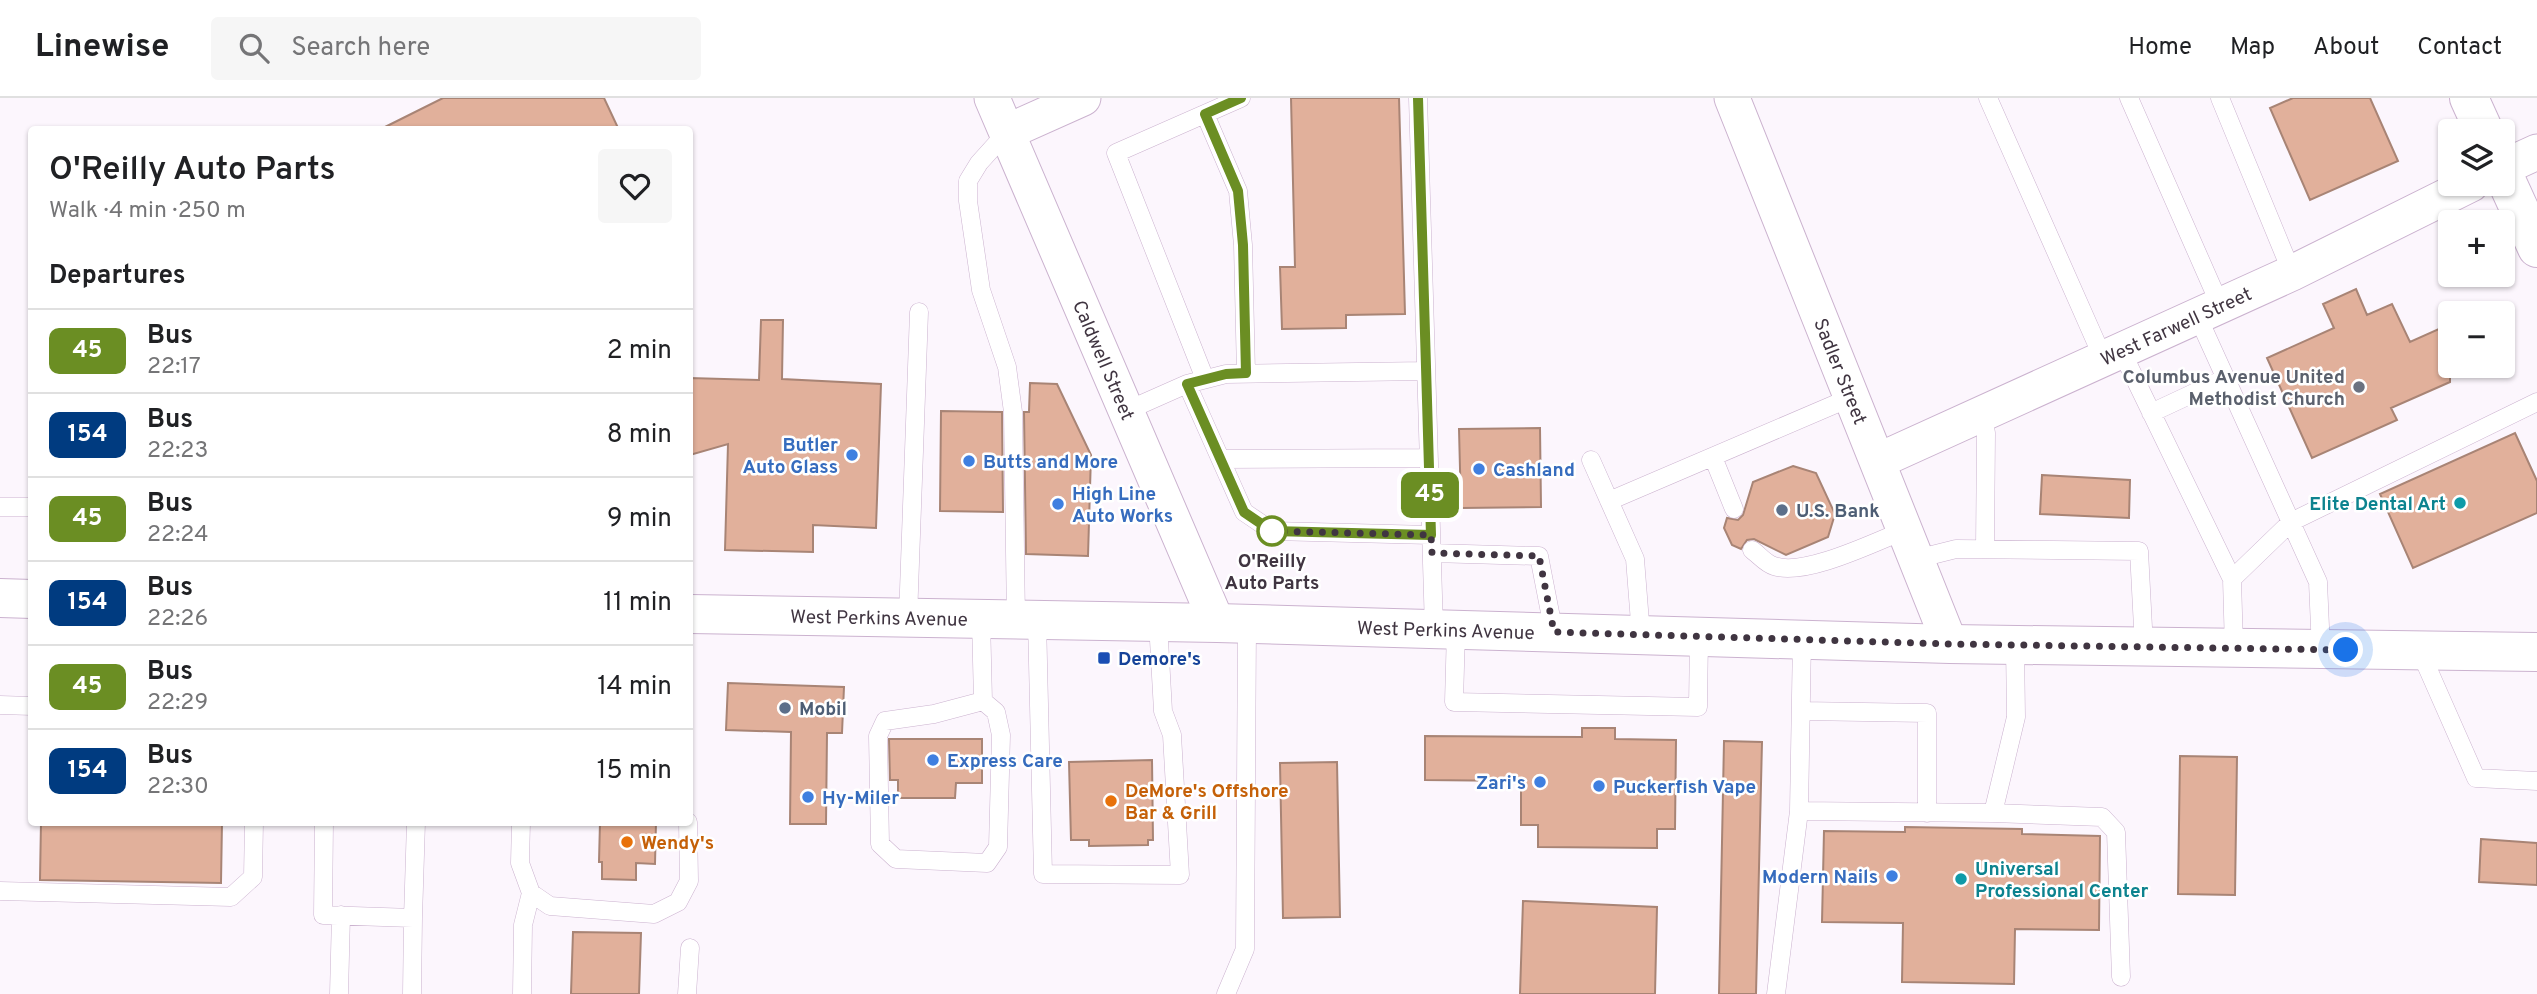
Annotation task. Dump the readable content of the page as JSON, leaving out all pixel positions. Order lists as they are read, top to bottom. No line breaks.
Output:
{"streets":{"main road":["West Perkins Avenue"],"street":["West Farwell Street","Caldwell Street","Sadler Street"]},"crossings":[["West Farwell Street","Sadler Street"],["Caldwell Street","West Perkins Avenue"],["Sadler Street","West Perkins Avenue"]],"places":{"other":["Columbus Avenue United Methodist Church","Butler Auto Glass","Butts and More","Cashland","Elite Dental Art","High Line Auto Works","U.S. Bank","O'Reilly Auto Parts","Mobil","Express Care","Zari's","Puckerfish Vape","Hy-Miler","DeMore's Offshore Bar & Grill","Wendy's","Modern Nails","Universal Professional Center"],"transit":["Demore's"]},"lines":["bus line 45"],"page":{"header":"Linewise","search":"Search here","nav":["Home","Map","About","Contact"],"on_map":"45","map_buttons":["+","−"],"heading":[["O'Reilly Auto Parts","Walk · 4 min · 250 m"],"Departures"],"list":[{"mark":"45","name":"Bus","note":"22:17","value":"2 min"},{"mark":"154","name":"Bus","note":"22:23","value":"8 min"},{"mark":"45","name":"Bus","note":"22:24","value":"9 min"},{"mark":"154","name":"Bus","note":"22:26","value":"11 min"},{"mark":"45","name":"Bus","note":"22:29","value":"14 min"},{"mark":"154","name":"Bus","note":"22:30","value":"15 min"}]}}
